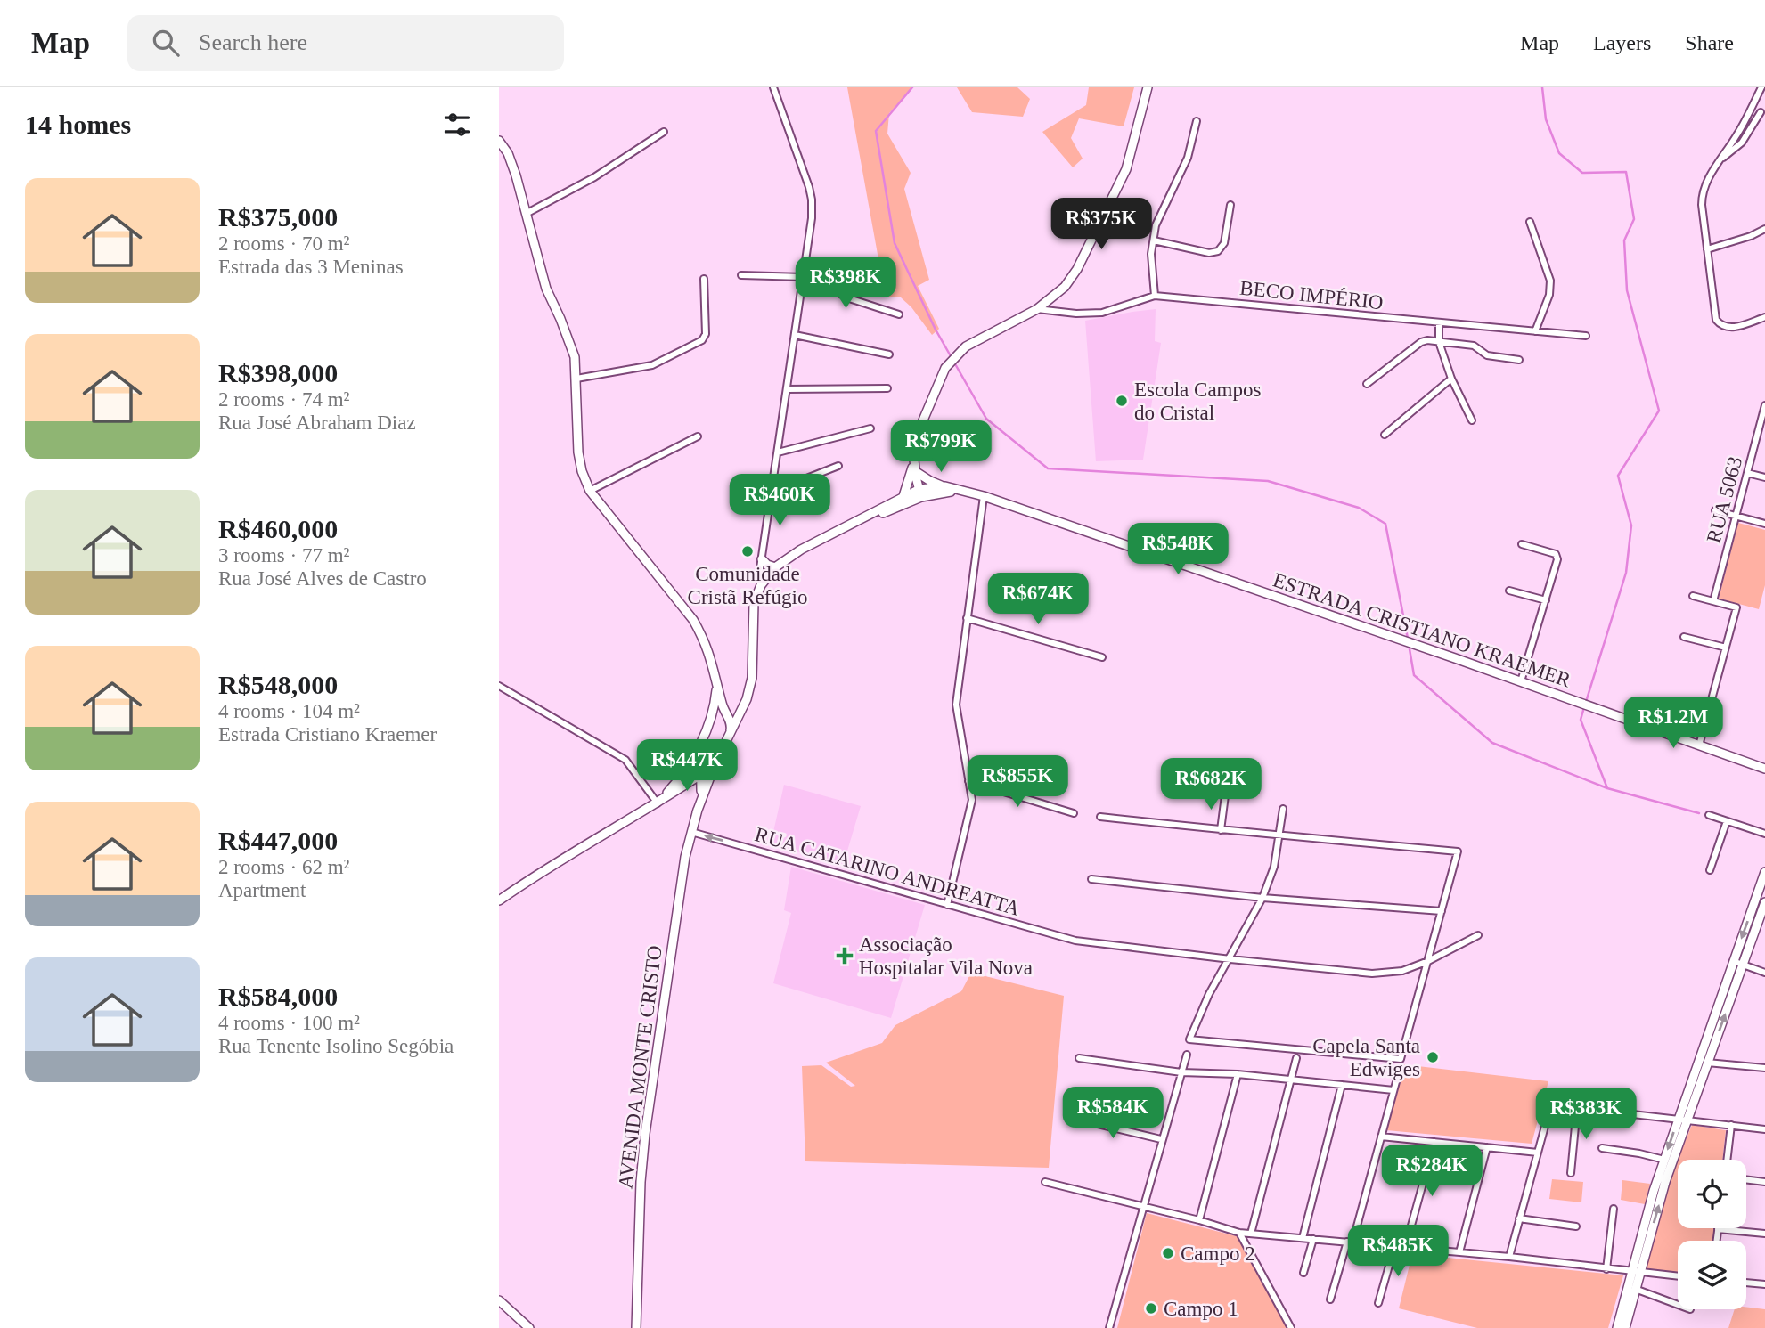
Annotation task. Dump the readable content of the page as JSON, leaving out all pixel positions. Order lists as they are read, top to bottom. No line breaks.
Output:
{"streets":{"main road":["ESTRADA CRISTIANO KRAEMER","AVENIDA MONTE CRISTO"],"street":["BECO IMPÉRIO","RUA 5063","RUA CATARINO ANDREATTA"]},"crossings":[["ESTRADA CRISTIANO KRAEMER","AVENIDA MONTE CRISTO"],["RUA CATARINO ANDREATTA","AVENIDA MONTE CRISTO"]],"places":{"other":["Escola Campos do Cristal","Comunidade Cristã Refúgio","Capela Santa Edwiges","Campo 2","Campo 1"],"health":["Associação Hospitalar Vila Nova"]},"page":{"header":"Map","search":"Search here","nav":["Map","Layers","Share"],"heading":"14 homes","list":[{"name":"R$375,000","note":"2 rooms · 70 m² · Estrada das 3 Meninas"},{"name":"R$398,000","note":"2 rooms · 74 m² · Rua José Abraham Diaz"},{"name":"R$460,000","note":"3 rooms · 77 m² · Rua José Alves de Castro"},{"name":"R$548,000","note":"4 rooms · 104 m² · Estrada Cristiano Kraemer"},{"name":"R$447,000","note":"2 rooms · 62 m² · Apartment"},{"name":"R$584,000","note":"4 rooms · 100 m² · Rua Tenente Isolino Segóbia"}],"price":["R$375K","R$398K","R$799K","R$460K","R$548K","R$674K","R$1.2M","R$447K","R$855K","R$682K","R$584K","R$383K","R$284K","R$485K"]}}
